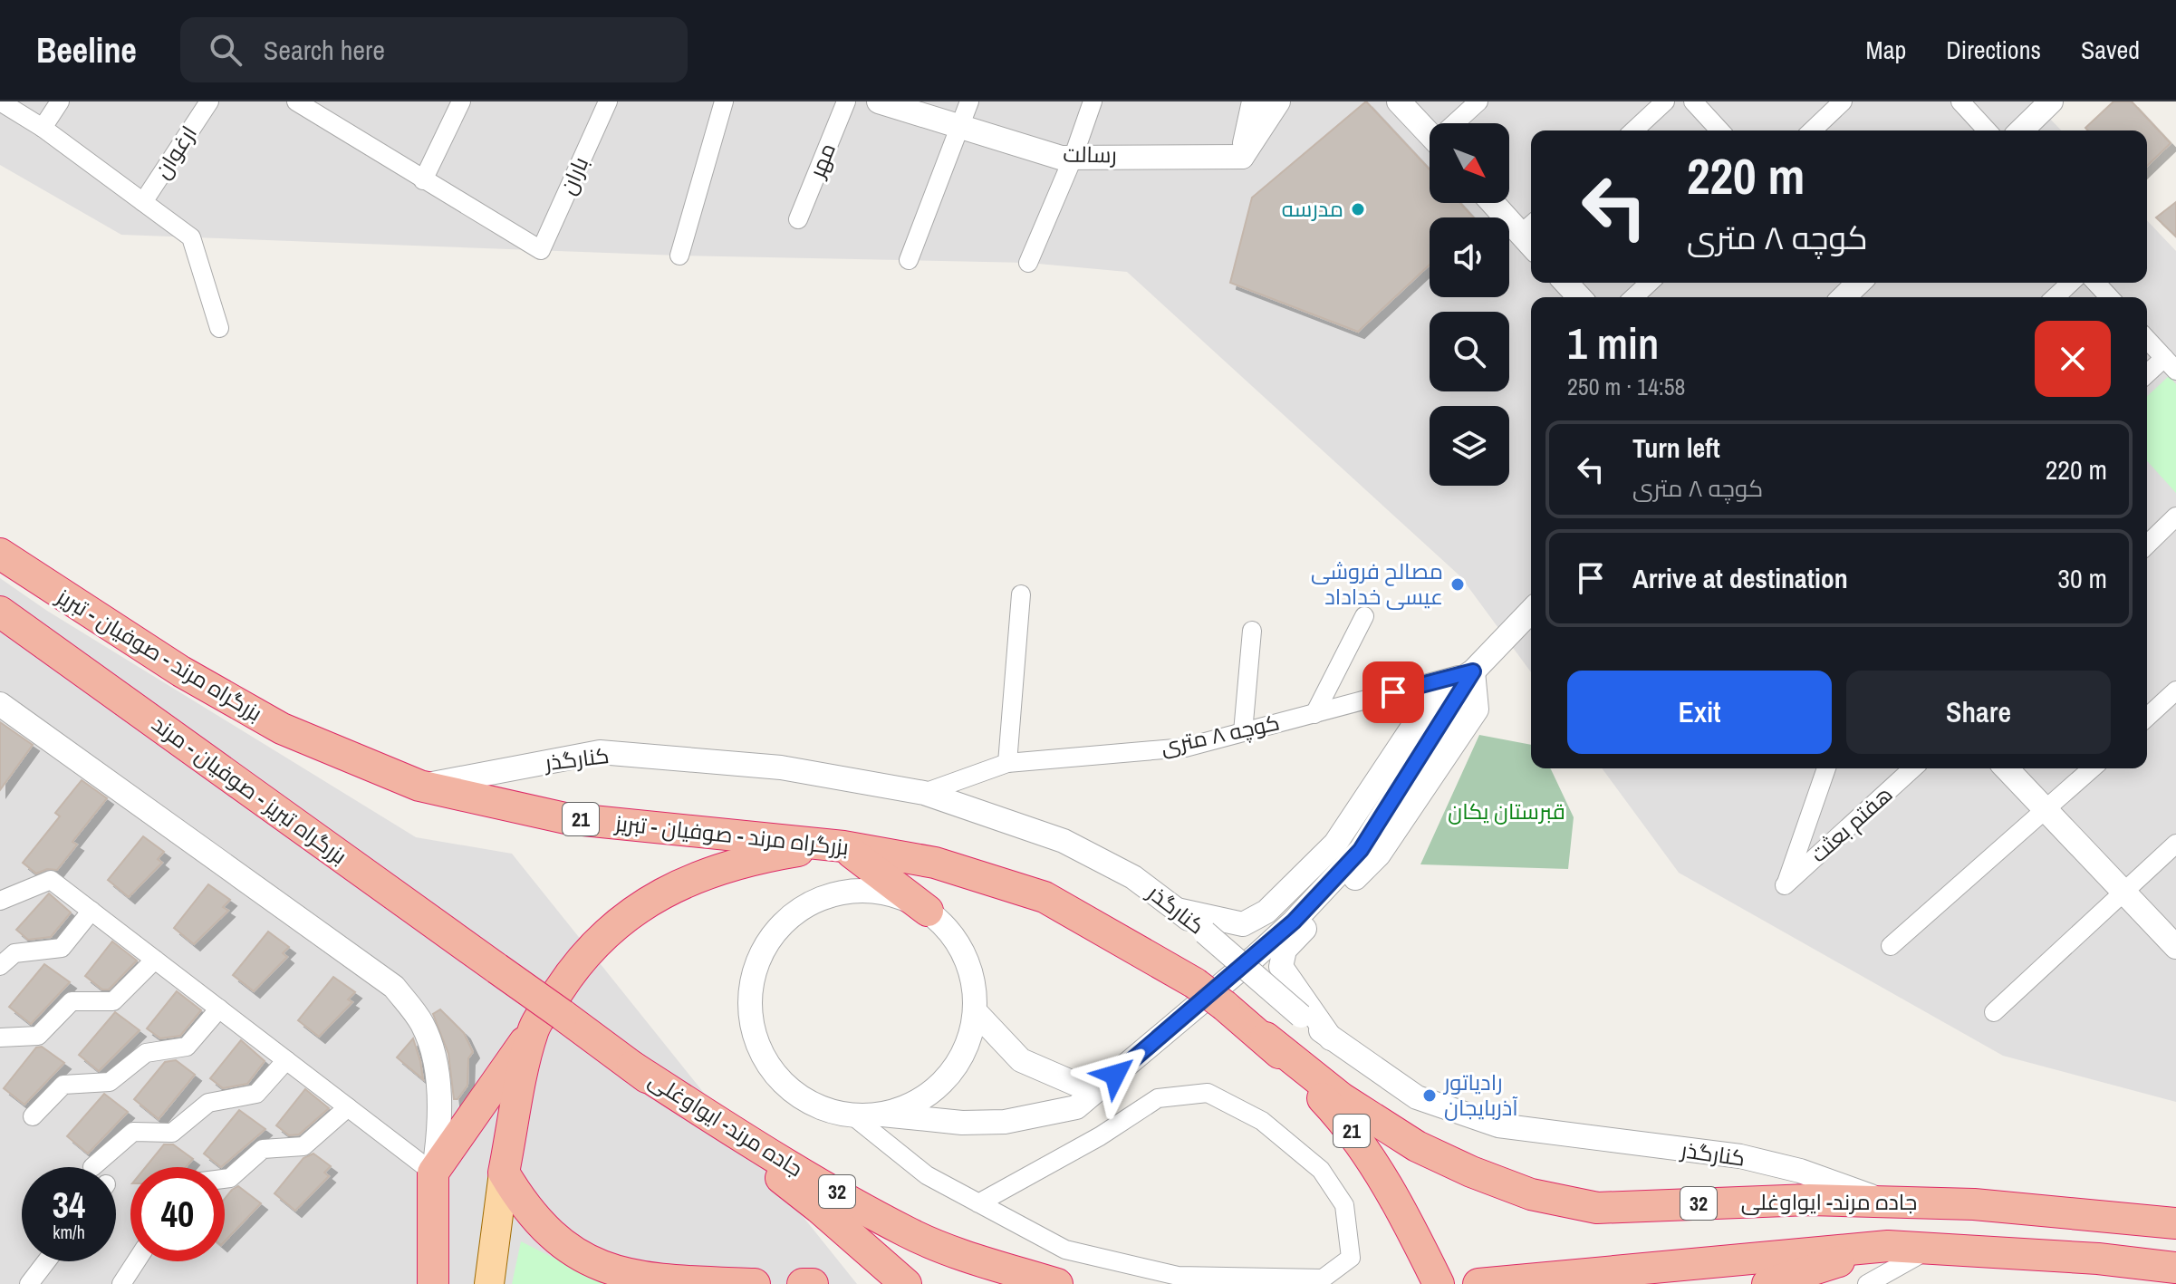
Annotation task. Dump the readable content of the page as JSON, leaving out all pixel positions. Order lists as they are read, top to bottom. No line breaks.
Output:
{"streets":{"highway":["بزرگراه مرند - صوفیان - تبریز","بزرگراه تبریز - صوفیان - مرند","21","جاده مرند- ایواوغلی","32"],"street":["ارغوان","رسالت","مهر","باران","کوچه ۸ متری","کنارگذر","هفتم بعثت"]},"crossings":[["بزرگراه مرند - صوفیان - تبریز","کنارگذر"],["بزرگراه مرند - صوفیان - تبریز","21"],["بزرگراه مرند - صوفیان - تبریز","جاده مرند- ایواوغلی"],["کوچه ۸ متری","کنارگذر"],["کنارگذر","جاده مرند- ایواوغلی"],["بزرگراه تبریز - صوفیان - مرند","جاده مرند- ایواوغلی"],["21","جاده مرند- ایواوغلی"]],"parks":["قبرستان یکان"],"places":["مدرسه","مصالح فروشی عیسی خداداد","رادیاتور آذربایجان"],"north":"bottom right","page":{"header":"Beeline","search":"Search here","nav":["Map","Directions","Saved"],"turn":["220 m","کوچه ۸ متری"],"heading":["1 min","250 m · 14:58"],"list":[{"name":"Turn left","note":"کوچه ۸ متری","value":"220 m"},{"name":"Arrive at destination","value":"30 m"}],"buttons":["Exit","Share"],"speed":"34 km/h","limit":"40"}}
